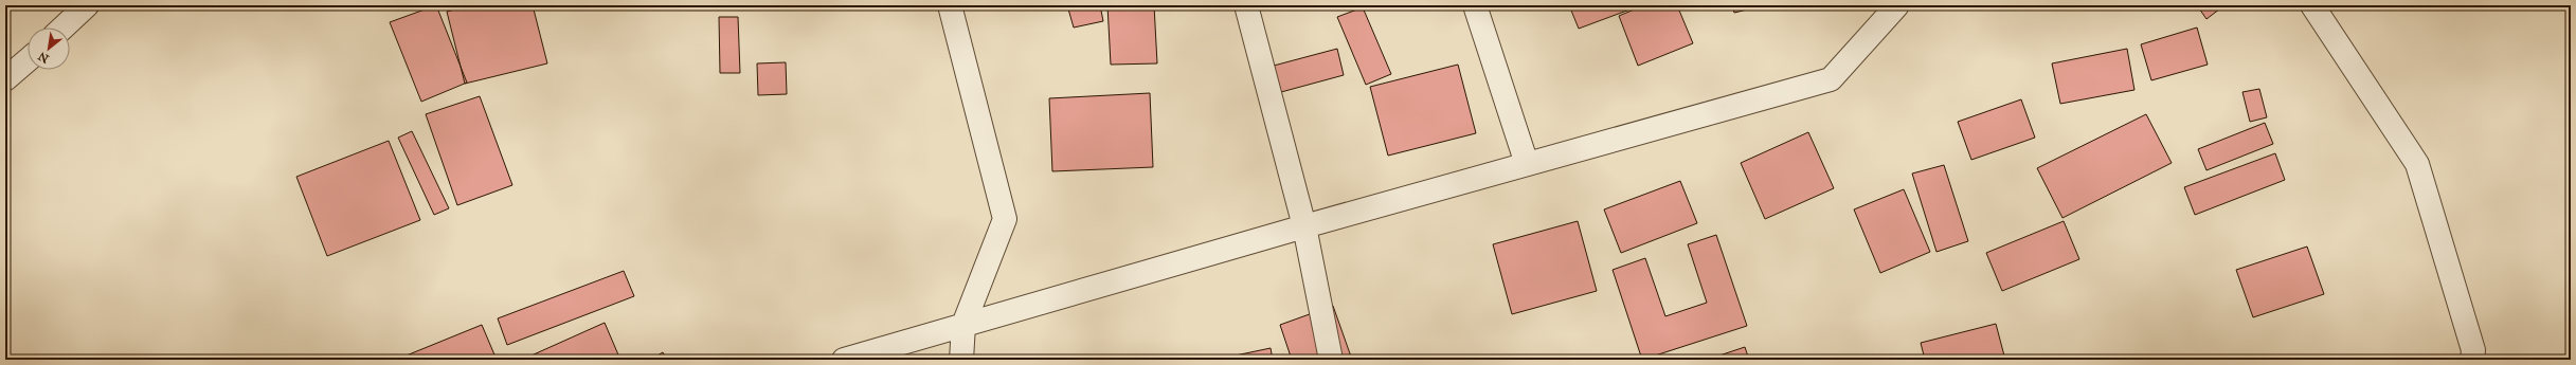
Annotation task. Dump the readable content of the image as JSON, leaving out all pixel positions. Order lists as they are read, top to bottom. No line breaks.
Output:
{"north":"bottom left"}
